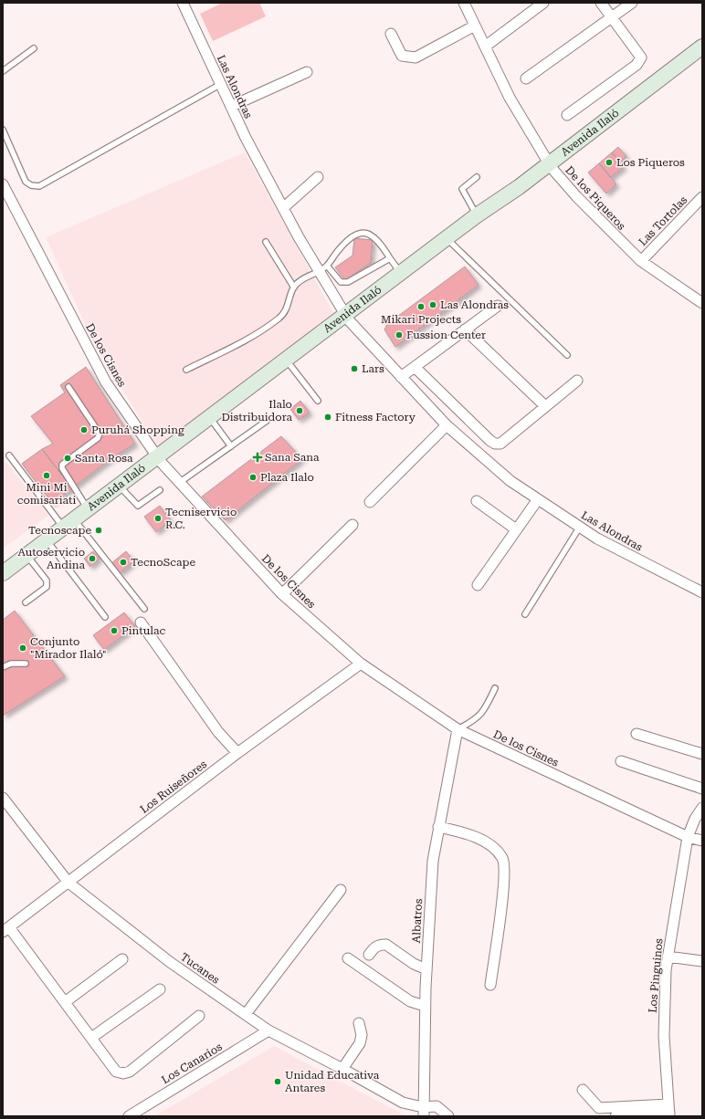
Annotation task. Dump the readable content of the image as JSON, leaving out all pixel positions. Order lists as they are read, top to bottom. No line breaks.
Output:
{"streets":{"main road":["Avenida Ilaló"],"street":["Las Alondras","De los Piqueros","Las Tortolas","De los Cisnes","Los Ruiseñores","Albatros","Tucanes","Los Pinguinos","Los Canarios"]},"crossings":[["Las Alondras","Avenida Ilaló"],["Avenida Ilaló","De los Piqueros"],["Avenida Ilaló","De los Cisnes"],["De los Piqueros","Las Tortolas"],["De los Cisnes","Los Ruiseñores"],["De los Cisnes","Albatros"],["De los Cisnes","Los Pinguinos"],["Los Ruiseñores","Tucanes"],["Albatros","Tucanes"],["Tucanes","Los Canarios"]],"places":{"other":["Los Piqueros","Las Alondras","Mikari Projects","Fussion Center","Lars","Ilalo Distribuidora","Fitness Factory","Puruhá Shopping","Santa Rosa","Mini Mi comisariati","Plaza Ilalo","Tecniservicio R.C.","Tecnoscape","Autoservicio Andina","TecnoScape","Pintulac","Conjunto \"Mirador Ilaló\"","Unidad Educativa Antares"],"health":["Sana Sana"]}}
